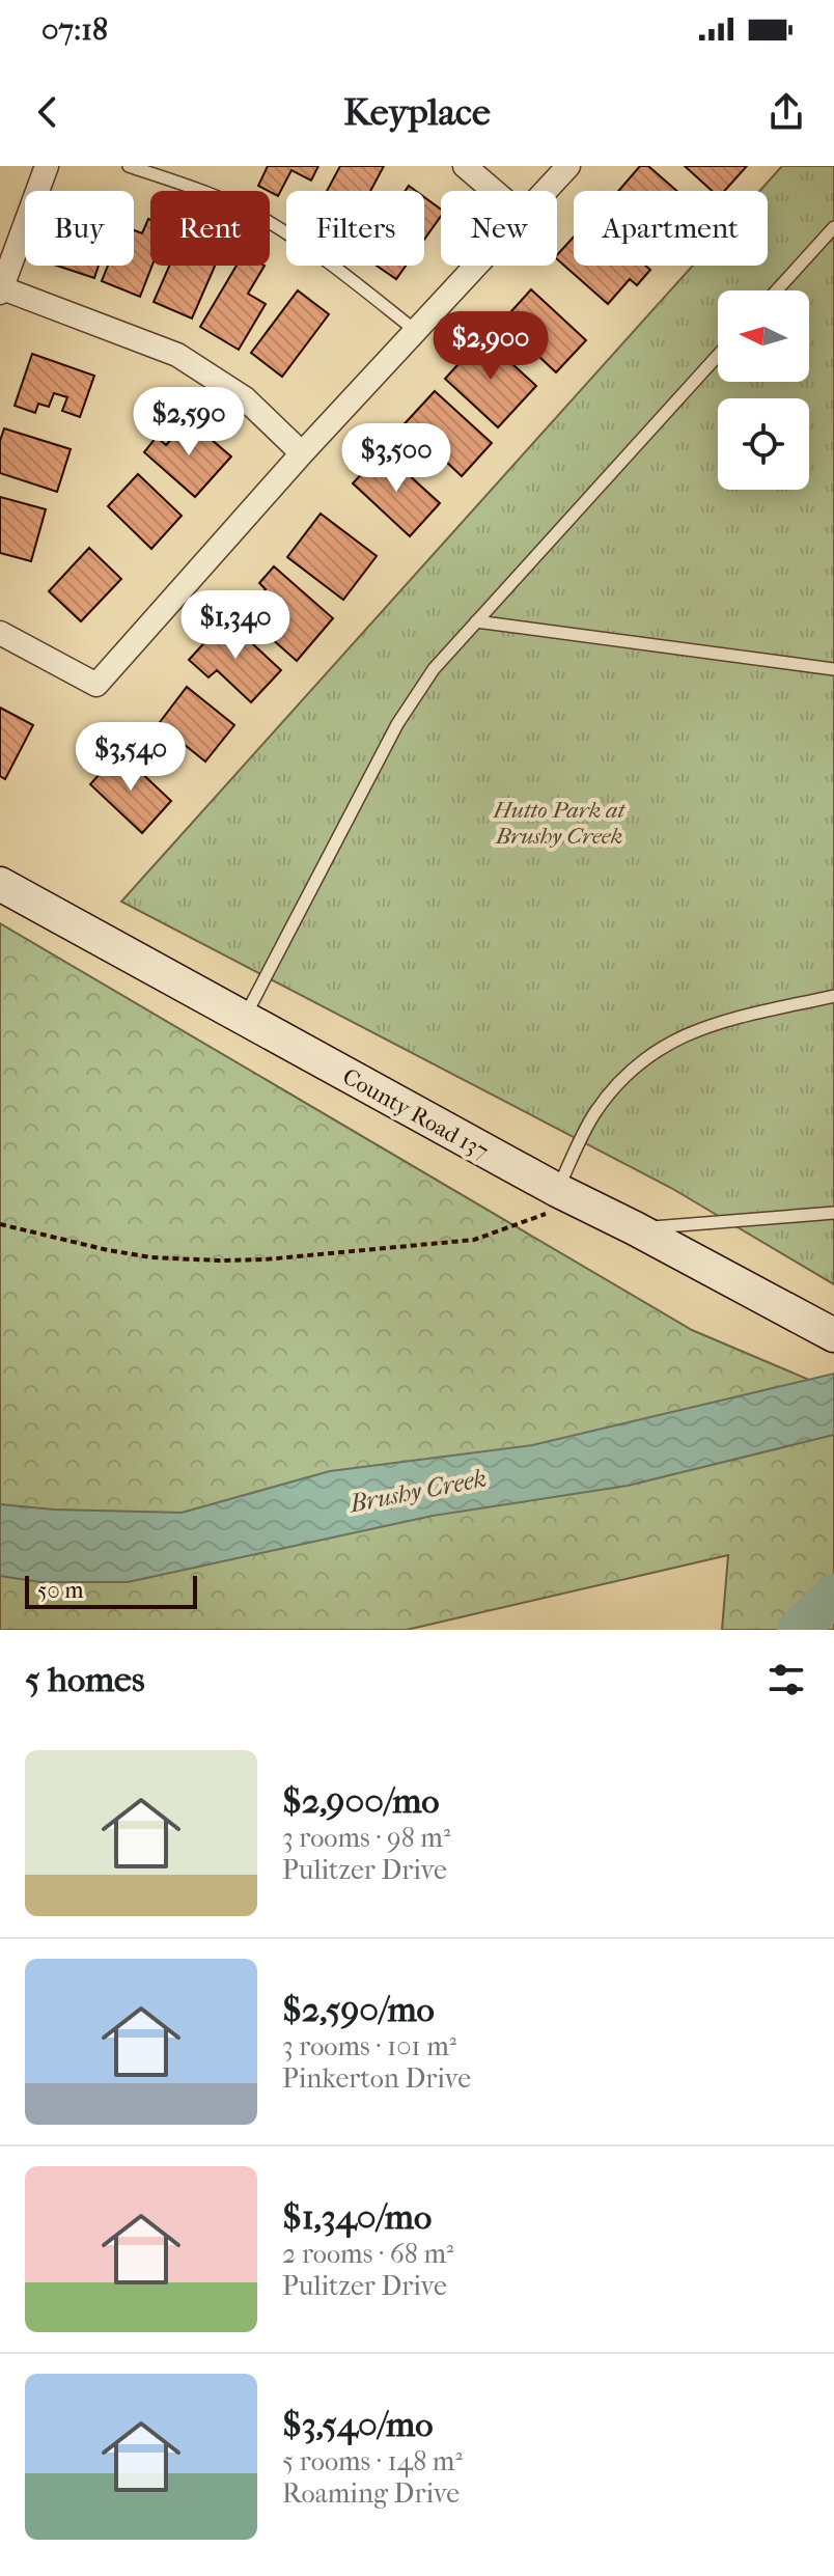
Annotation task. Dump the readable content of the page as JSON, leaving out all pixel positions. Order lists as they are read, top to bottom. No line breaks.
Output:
{"streets":{"street":["County Road 137"]},"water":["Brushy Creek"],"parks":["Hutto Park at Brushy Creek"],"scale_bar":"50 m","north":"left","page":{"status":"07:18","header":"Keyplace","chip":["Buy","Rent","Filters","New","Apartment"],"price":["$2,900","$2,590","$3,500","$1,340","$3,540"],"scale":"50 m","heading":"5 homes","list":[{"name":"$2,900/mo","note":"3 rooms · 98 m² · Pulitzer Drive"},{"name":"$2,590/mo","note":"3 rooms · 101 m² · Pinkerton Drive"},{"name":"$1,340/mo","note":"2 rooms · 68 m² · Pulitzer Drive"},{"name":"$3,540/mo","note":"5 rooms · 148 m² · Roaming Drive"}]}}
